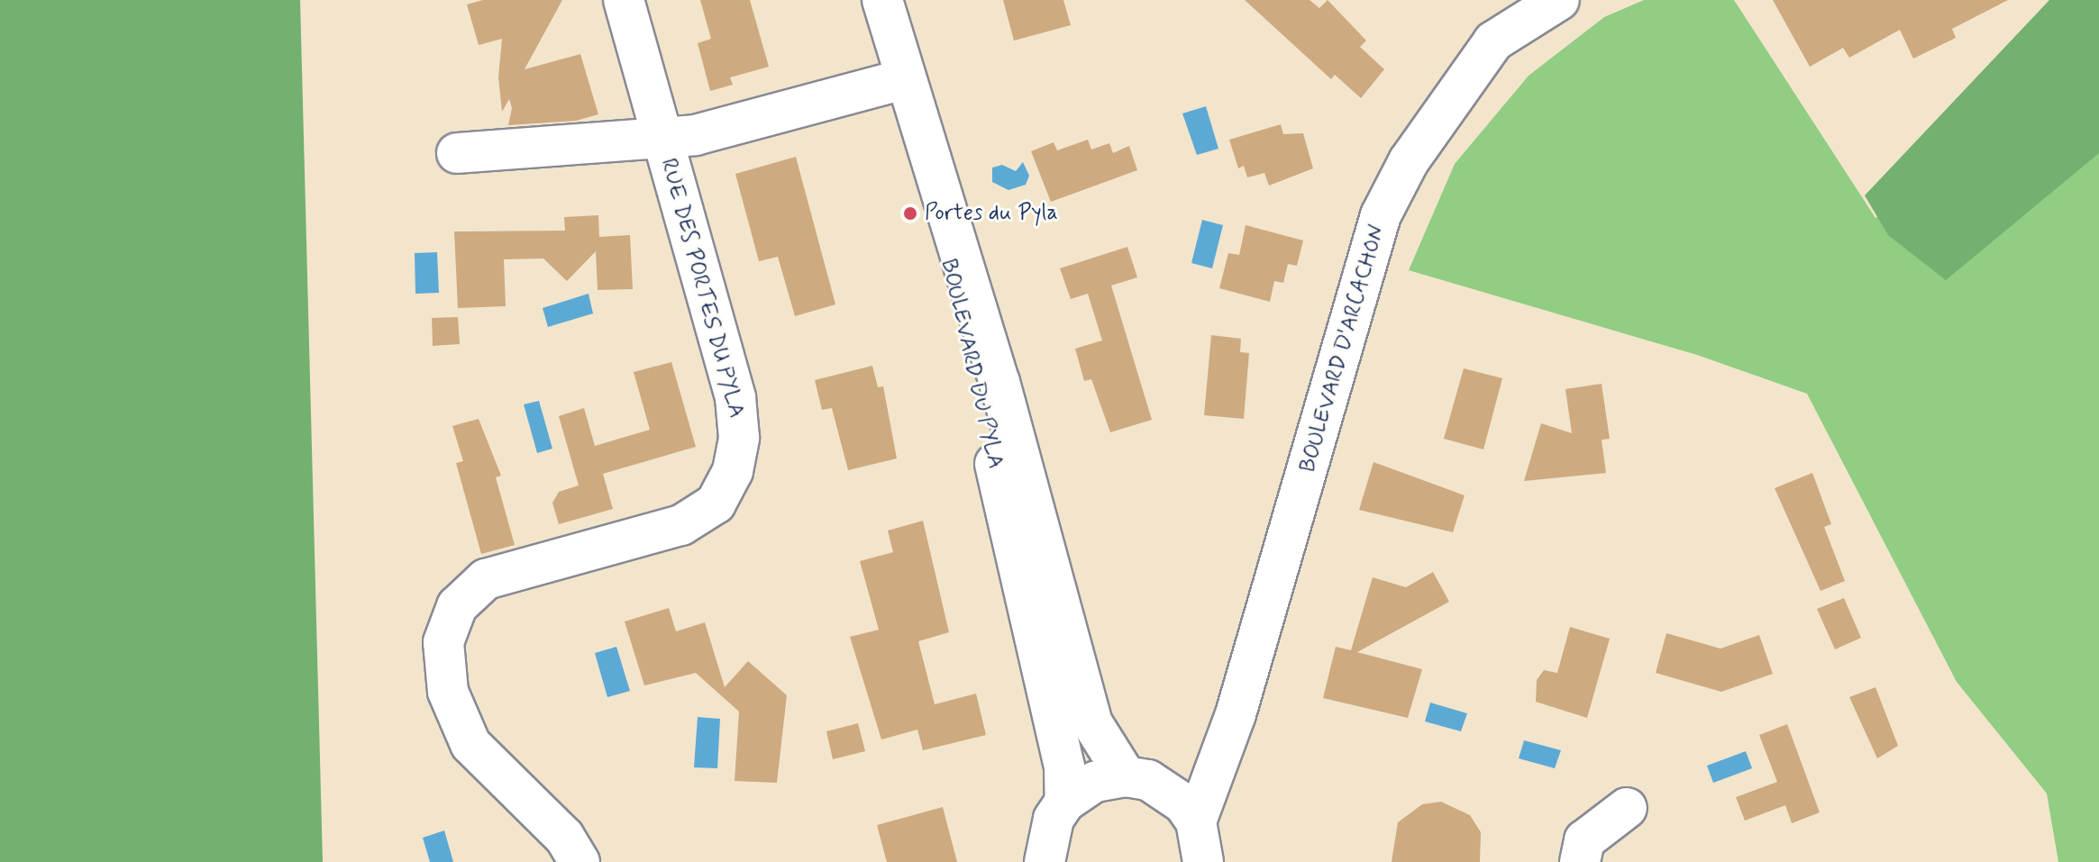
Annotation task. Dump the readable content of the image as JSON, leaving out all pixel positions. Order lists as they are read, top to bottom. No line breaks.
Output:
{"streets":{"main road":["RUE DES PORTES DU PYLA","BOULEVARD D'ARCACHON","BOULEVARD DU PYLA"]},"crossings":[["BOULEVARD D'ARCACHON","BOULEVARD DU PYLA"]],"places":["Portes du Pyla"]}
